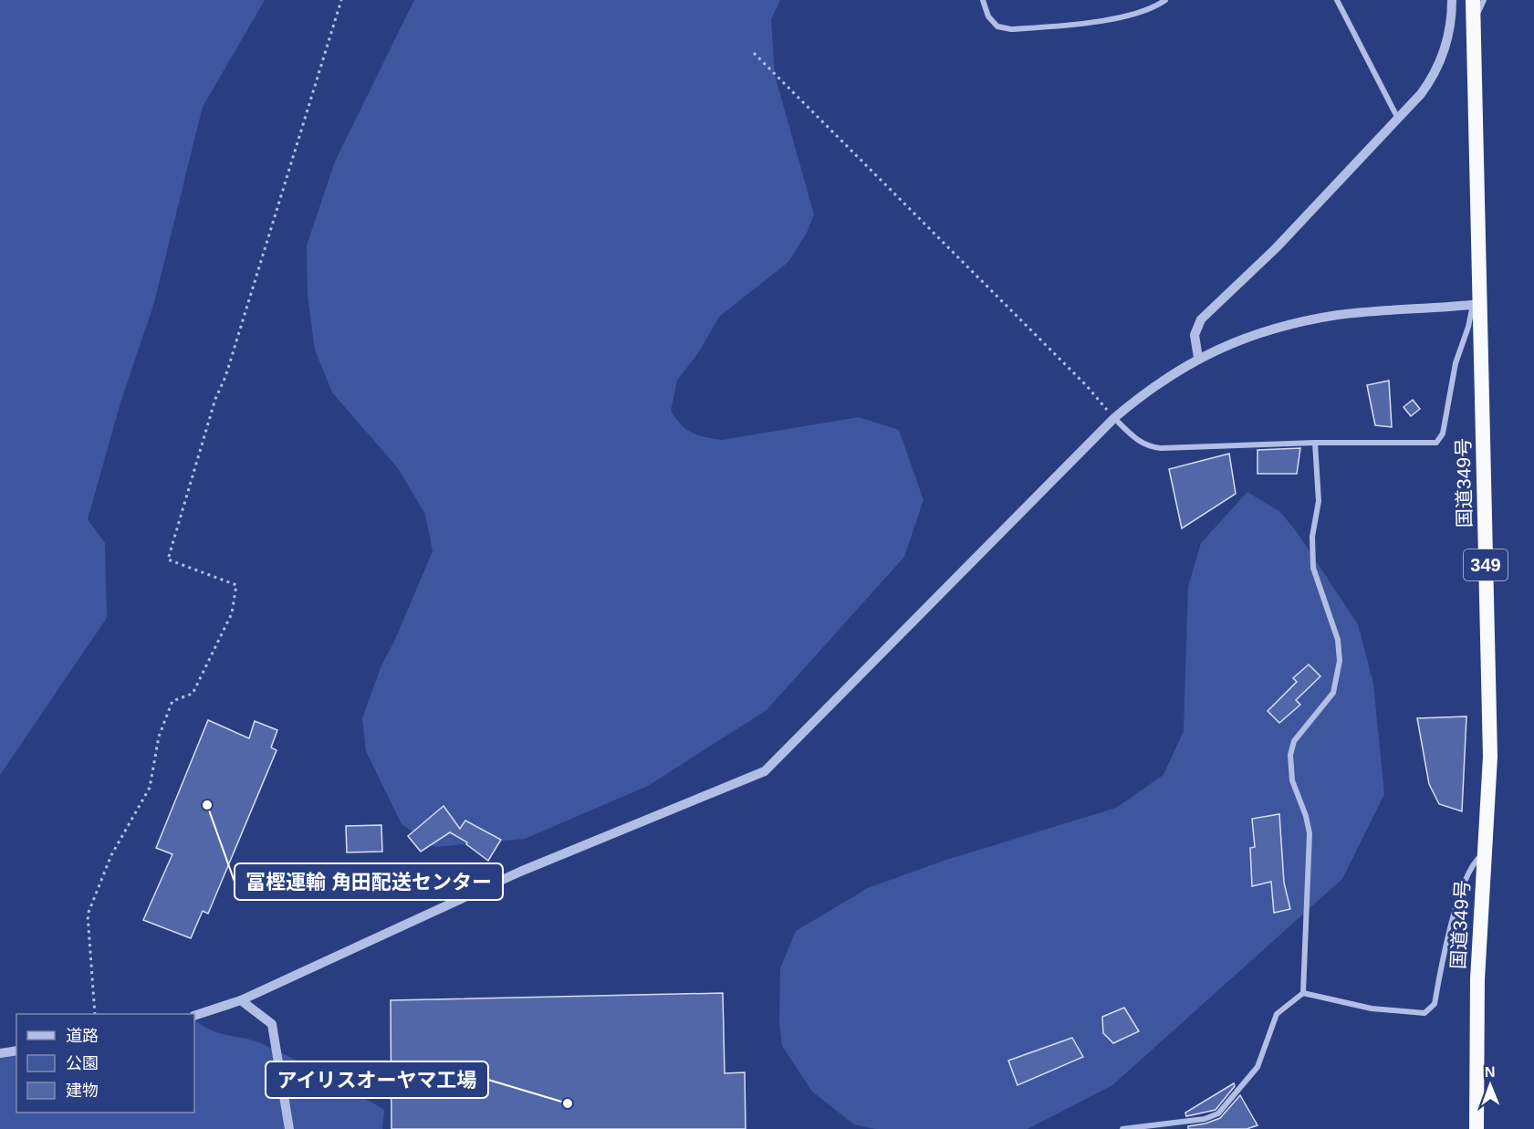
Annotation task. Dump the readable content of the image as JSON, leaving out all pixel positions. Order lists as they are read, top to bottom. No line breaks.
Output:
{"streets":{"highway":["国道349号","349"]},"places":["冨樫運輸 角田配送センター","アイリスオーヤマ工場"],"legend":["道路","公園","建物"],"north":"top"}
